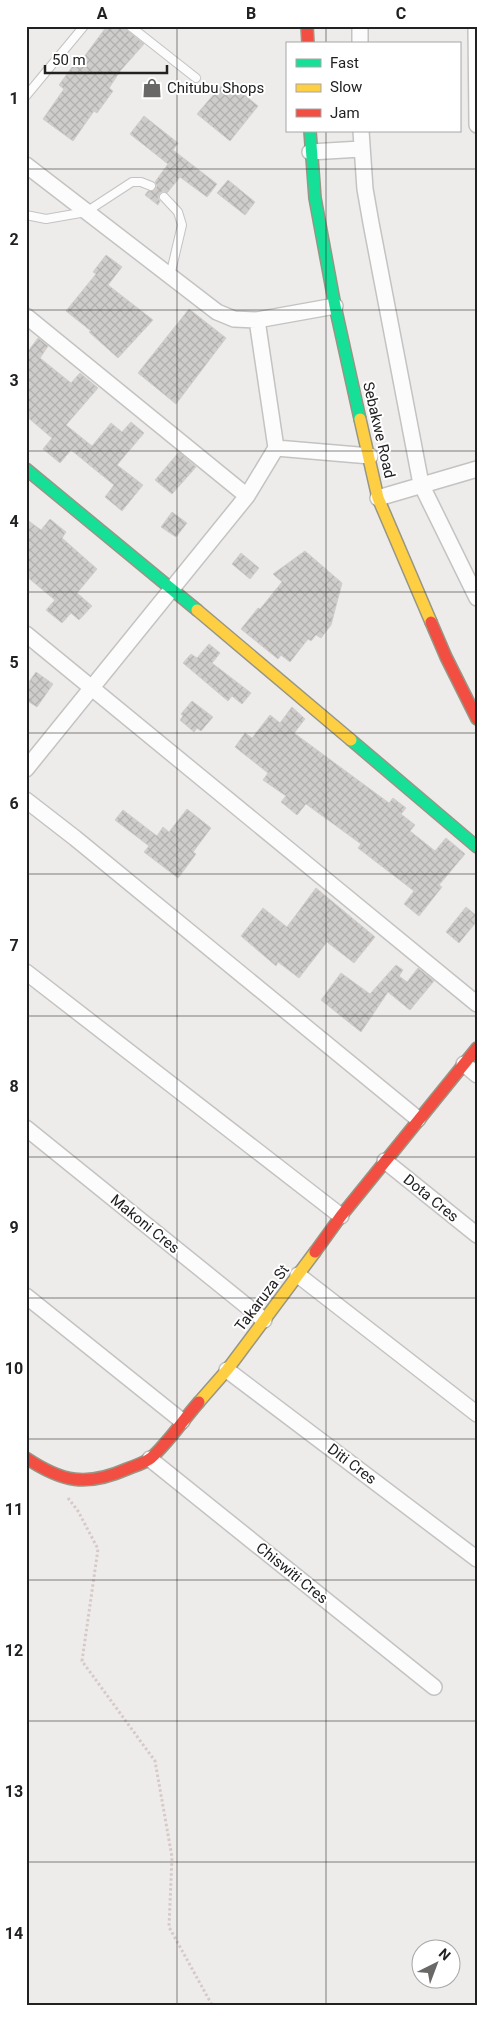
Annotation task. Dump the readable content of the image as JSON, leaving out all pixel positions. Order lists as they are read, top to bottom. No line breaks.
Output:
{"streets":{"street":["Sebakwe Road","Dota Cres","Makoni Cres","Takaruza St","Diti Cres","Chiswiti Cres"]},"crossings":[["Dota Cres","Takaruza St"],["Makoni Cres","Takaruza St"],["Takaruza St","Diti Cres"],["Takaruza St","Chiswiti Cres"]],"places":{"shop":["Chitubu Shops"]},"legend":["Fast","Slow","Jam"],"scale_bar":"50 m","north":"top right","grid":{"columns":["A","B","C"],"rows":["1","2","3","4","5","6","7","8","9","10","11","12","13","14"]}}
